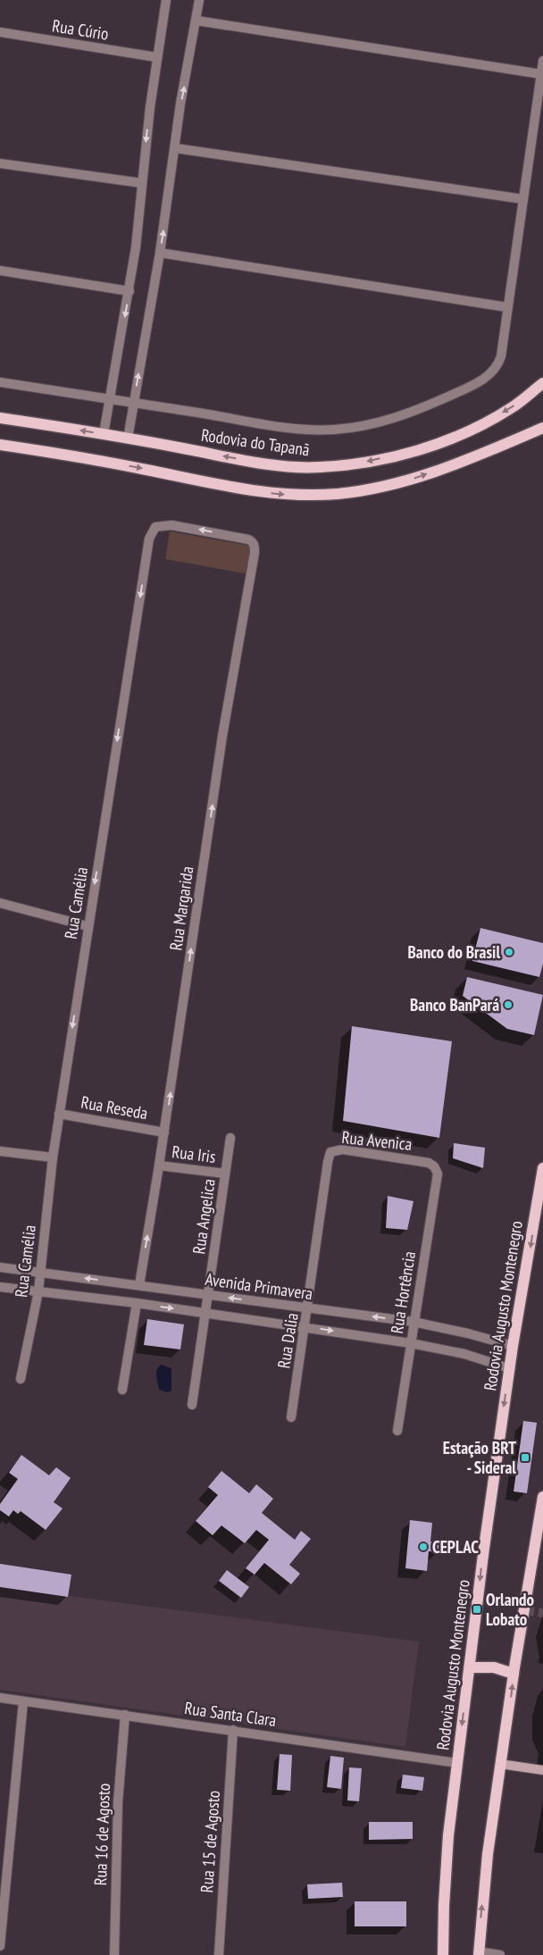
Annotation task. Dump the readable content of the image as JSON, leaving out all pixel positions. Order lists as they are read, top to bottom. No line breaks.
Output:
{"streets":{"main road":["Rodovia do Tapanã","Rodovia Augusto Montenegro"],"street":["Rua Cúrio","Rua Camélia","Rua Margarida","Rua Reseda","Rua Avenica","Rua Iris","Rua Angelica","Avenida Primavera","Rua Hortência","Rua Dalia","Rua Santa Clara","Rua 16 de Agosto","Rua 15 de Agosto"]},"crossings":[["Rua Camélia","Rua Margarida"],["Rua Camélia","Rua Reseda"],["Rua Camélia","Avenida Primavera"],["Rua Margarida","Rua Reseda"],["Rua Margarida","Rua Iris"],["Rua Margarida","Avenida Primavera"],["Rua Avenica","Rua Hortência"],["Rua Avenica","Rua Dalia"],["Rua Iris","Rua Angelica"],["Rua Angelica","Avenida Primavera"],["Avenida Primavera","Rua Hortência"],["Avenida Primavera","Rodovia Augusto Montenegro"],["Avenida Primavera","Rua Dalia"],["Rodovia Augusto Montenegro","Rua Santa Clara"],["Rua Santa Clara","Rua 16 de Agosto"],["Rua Santa Clara","Rua 15 de Agosto"]],"one_way":["Rua Camélia","Rua Margarida"],"places":{"other":["Banco do Brasil","Banco BanPará","CEPLAC"],"transit":["Estação BRT - Sideral","Orlando Lobato"]}}
